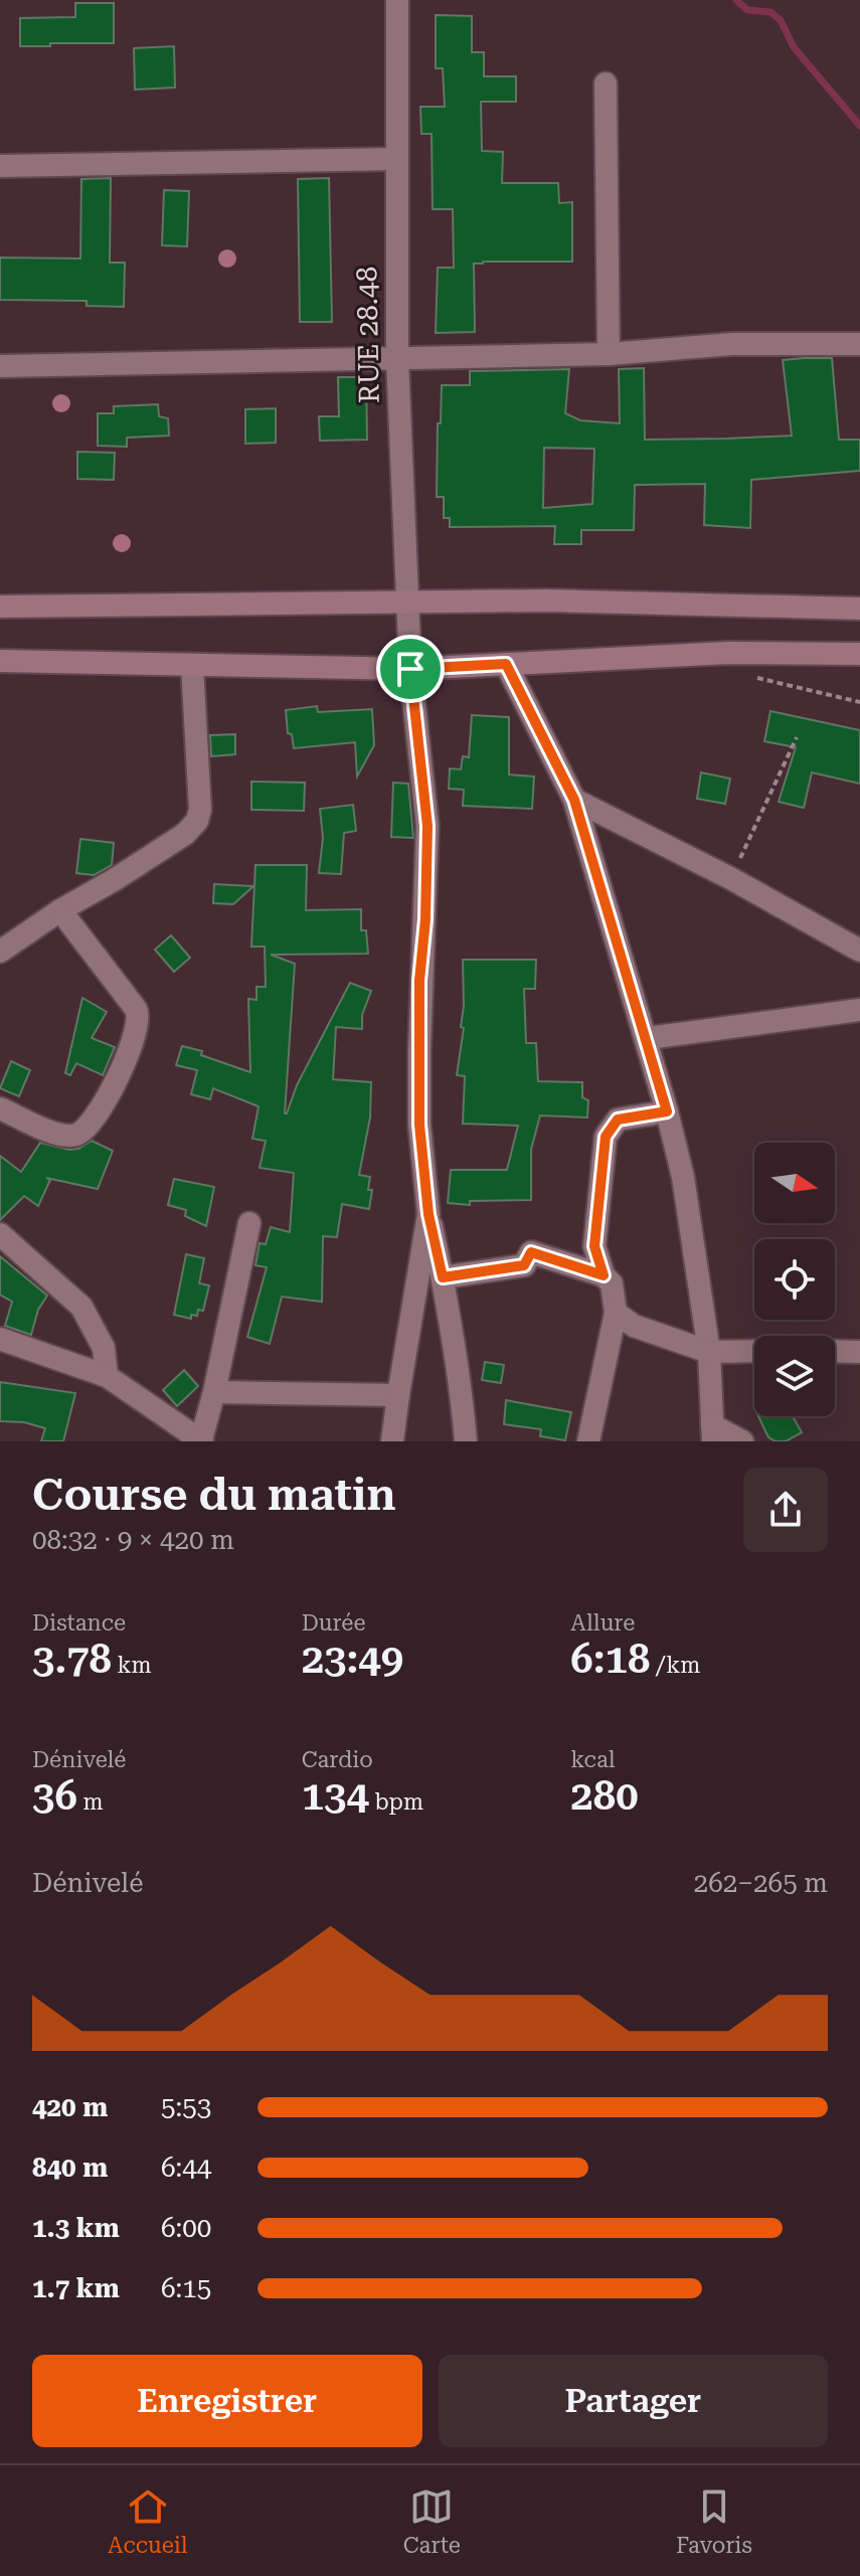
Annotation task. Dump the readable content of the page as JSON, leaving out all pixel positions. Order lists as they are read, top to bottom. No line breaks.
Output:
{"streets":{"street":["RUE 28.48"]},"north":"right","page":{"heading":["Course du matin","08:32 · 9 × 420 m"],"stats":[["Distance","3.78 km"],["Durée","23:49"],["Allure","6:18 /km"],["Dénivelé","36 m"],["Cardio","134 bpm"],["kcal","280"]],"chart":["Dénivelé","262–265 m"],"list":[{"name":"420 m","note":"5:53"},{"name":"840 m","note":"6:44"},{"name":"1.3 km","note":"6:00"},{"name":"1.7 km","note":"6:15"}],"buttons":["Enregistrer","Partager"],"tabs":["Accueil","Carte","Favoris"]}}
